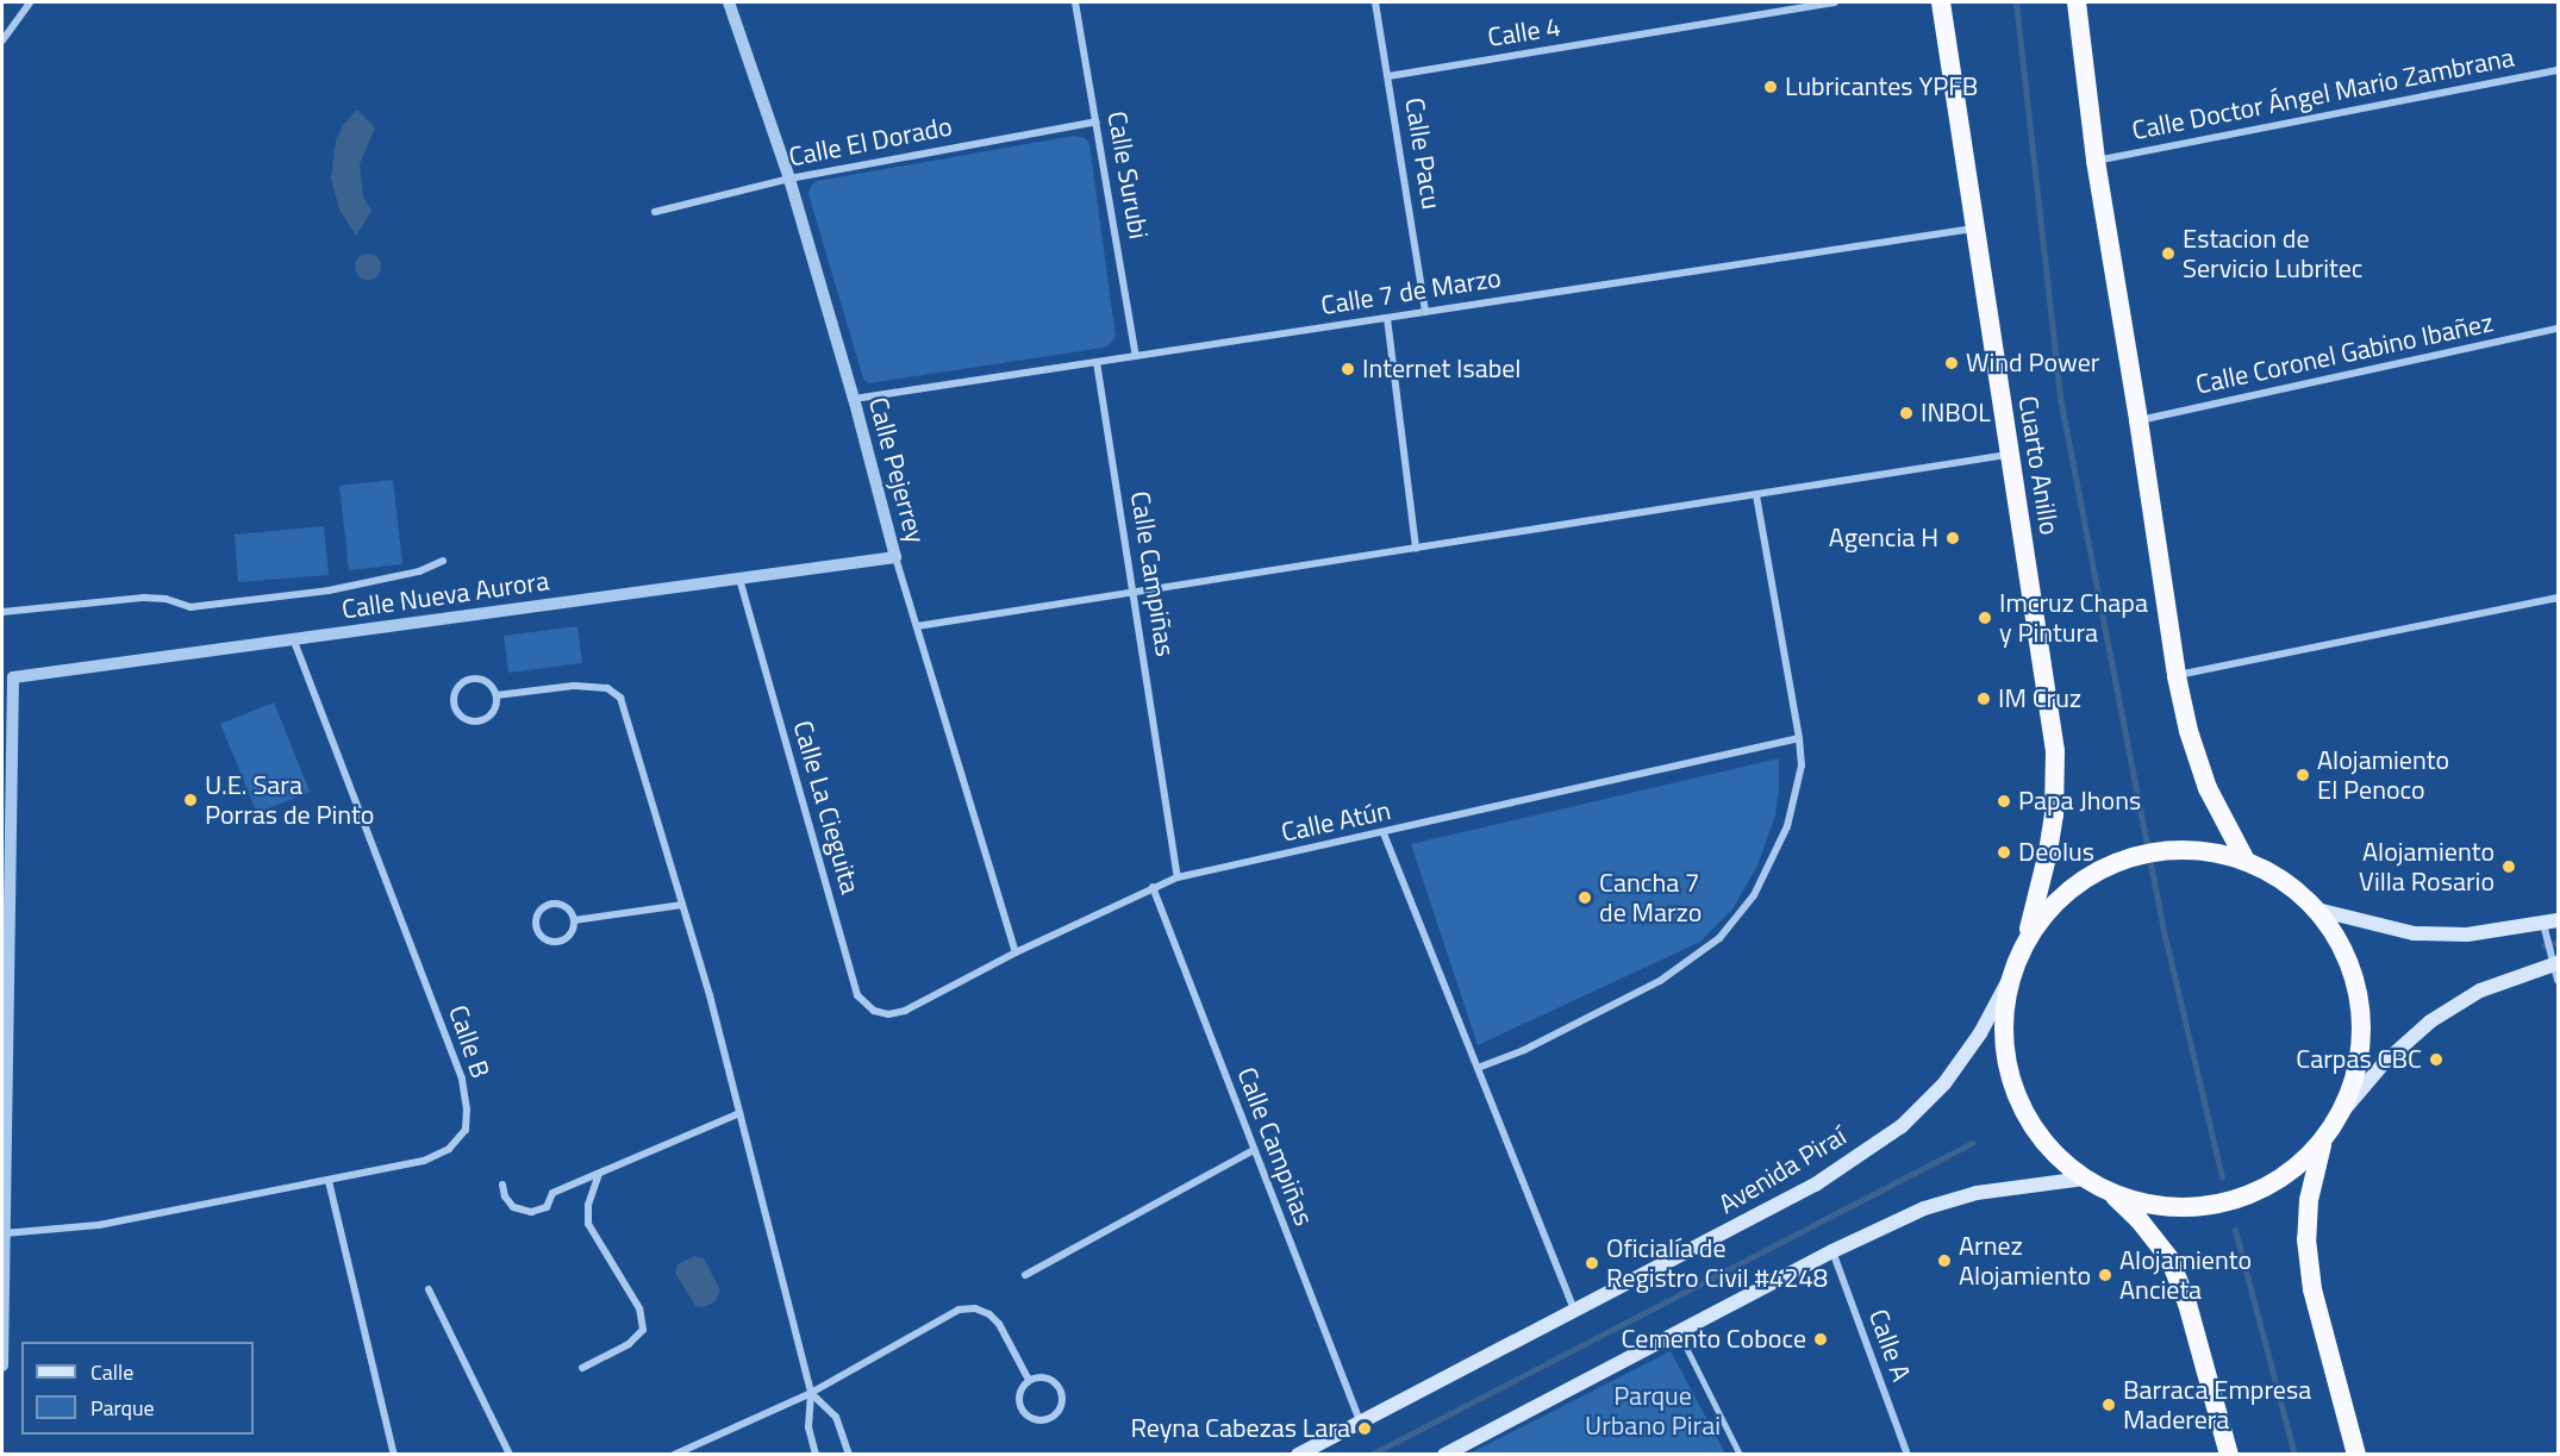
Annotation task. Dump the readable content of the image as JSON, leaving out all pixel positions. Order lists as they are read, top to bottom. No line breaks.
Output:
{"streets":{"highway":["Cuarto Anillo"],"main road":["Avenida Piraí"],"street":["Calle 4","Calle Doctor Ángel Mario Zambrana","Calle El Dorado","Calle Pacu","Calle Surubi","Calle 7 de Marzo","Calle Coronel Gabino Ibañez","Calle Pejerrey","Calle Campiñas","Calle Nueva Aurora","Calle La Cieguita","Calle Atún","Calle B","Calle A"]},"crossings":[["Calle 4","Calle Pacu"],["Calle El Dorado","Calle Surubi"],["Calle El Dorado","Calle Pejerrey"],["Calle Pacu","Calle 7 de Marzo"],["Calle Surubi","Calle 7 de Marzo"],["Calle 7 de Marzo","Cuarto Anillo"],["Calle 7 de Marzo","Calle Pejerrey"],["Calle 7 de Marzo","Calle Campiñas"],["Calle Pejerrey","Calle Nueva Aurora"],["Calle Pejerrey","Calle Atún"],["Calle Campiñas","Calle Atún"],["Calle Campiñas","Avenida Piraí"],["Calle Nueva Aurora","Calle La Cieguita"],["Calle Nueva Aurora","Calle B"],["Calle La Cieguita","Calle Atún"]],"parks":["Parque Urbano Pirai"],"places":["Lubricantes YPFB","Estacion de Servicio Lubritec","Wind Power","Internet Isabel","INBOL","Agencia H","Imcruz Chapa y Pintura","IM Cruz","Alojamiento El Penoco","U.E. Sara Porras de Pinto","Papa Jhons","Deolus","Alojamiento Villa Rosario","Cancha 7 de Marzo","Carpas CBC","Arnez Alojamiento","Oficialía de Registro Civil #4248","Alojamiento Ancieta","Cemento Coboce","Barraca Empresa Maderera","Reyna Cabezas Lara"],"legend":["Calle","Parque"]}
